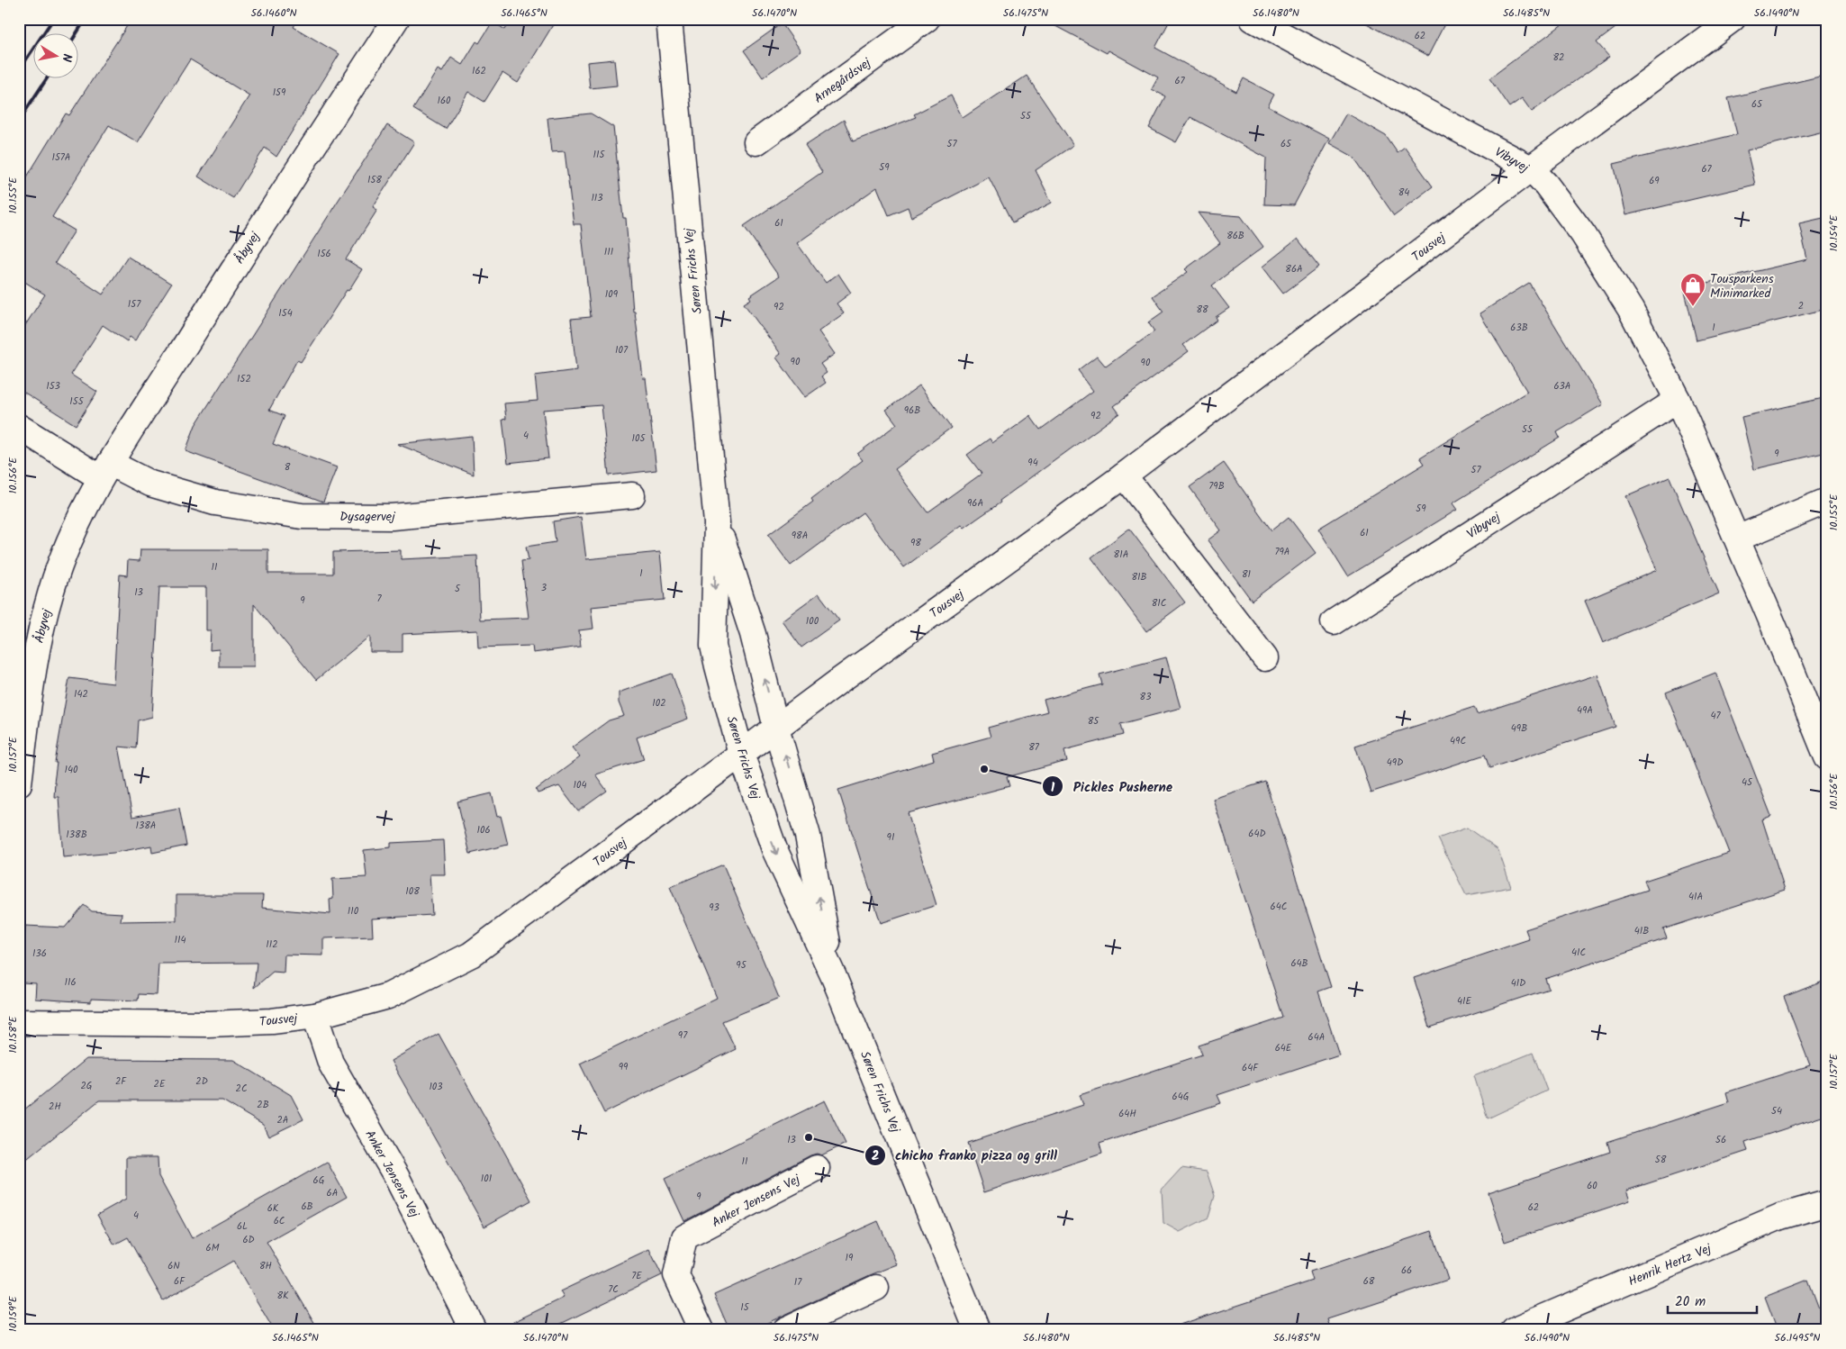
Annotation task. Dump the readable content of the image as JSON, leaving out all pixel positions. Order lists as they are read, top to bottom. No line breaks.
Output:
{"streets":{"street":["Arnegårdsvej","Vibyvej","Tousvej","Åbyvej","Søren Frichs Vej","Dysagervej","Anker Jensens Vej","Henrik Hertz Vej"]},"crossings":[["Vibyvej","Tousvej"],["Tousvej","Søren Frichs Vej"],["Tousvej","Anker Jensens Vej"],["Åbyvej","Dysagervej"]],"places":{"shop":["Tousparkens Minimarked"],"other":["Pickles Pusherne","chicho franko pizza og grill"]},"house_numbers":["62","82","162","67","159","160","65","55","57","65","115","157A","59","67","158","69","84","113","61","86B","111","156","86A","109","157","2","92","88","154","63B","1","107","90","90","152","153","63A","155","96B","92","55","4","105","9","94","8","57","79B","96A","59","61","98A","98","79A","81A","11","1","81","81B","3","5","13","7","9","81C","100","142","83","102","49A","47","85","49B","49C","87","49D","140","45","104","138A","106","64D","138B","91","108","41A","64C","93","110","41B","114","112","41C","136","64B","95","116","41D","41E","97","64A","64E","99","64F","2F","2D","2E","2G","103","2C","64G","2B","2H","54","64H","2A","13","56","58","11","101","6G","60","6A","9","6B","62","6K","4","6C","6L","6D","6M","19","6N","8H","66","7E","6F","68","17","7C","8K","15"],"scale_bar":"20 m","north":"right","coordinates":["56.1460°N","56.1465°N","56.1470°N","56.1475°N","56.1480°N","56.1485°N","56.1490°N","10.155°E","10.154°E","10.156°E","10.157°E","10.158°E","10.159°E","56.1495°N"]}
